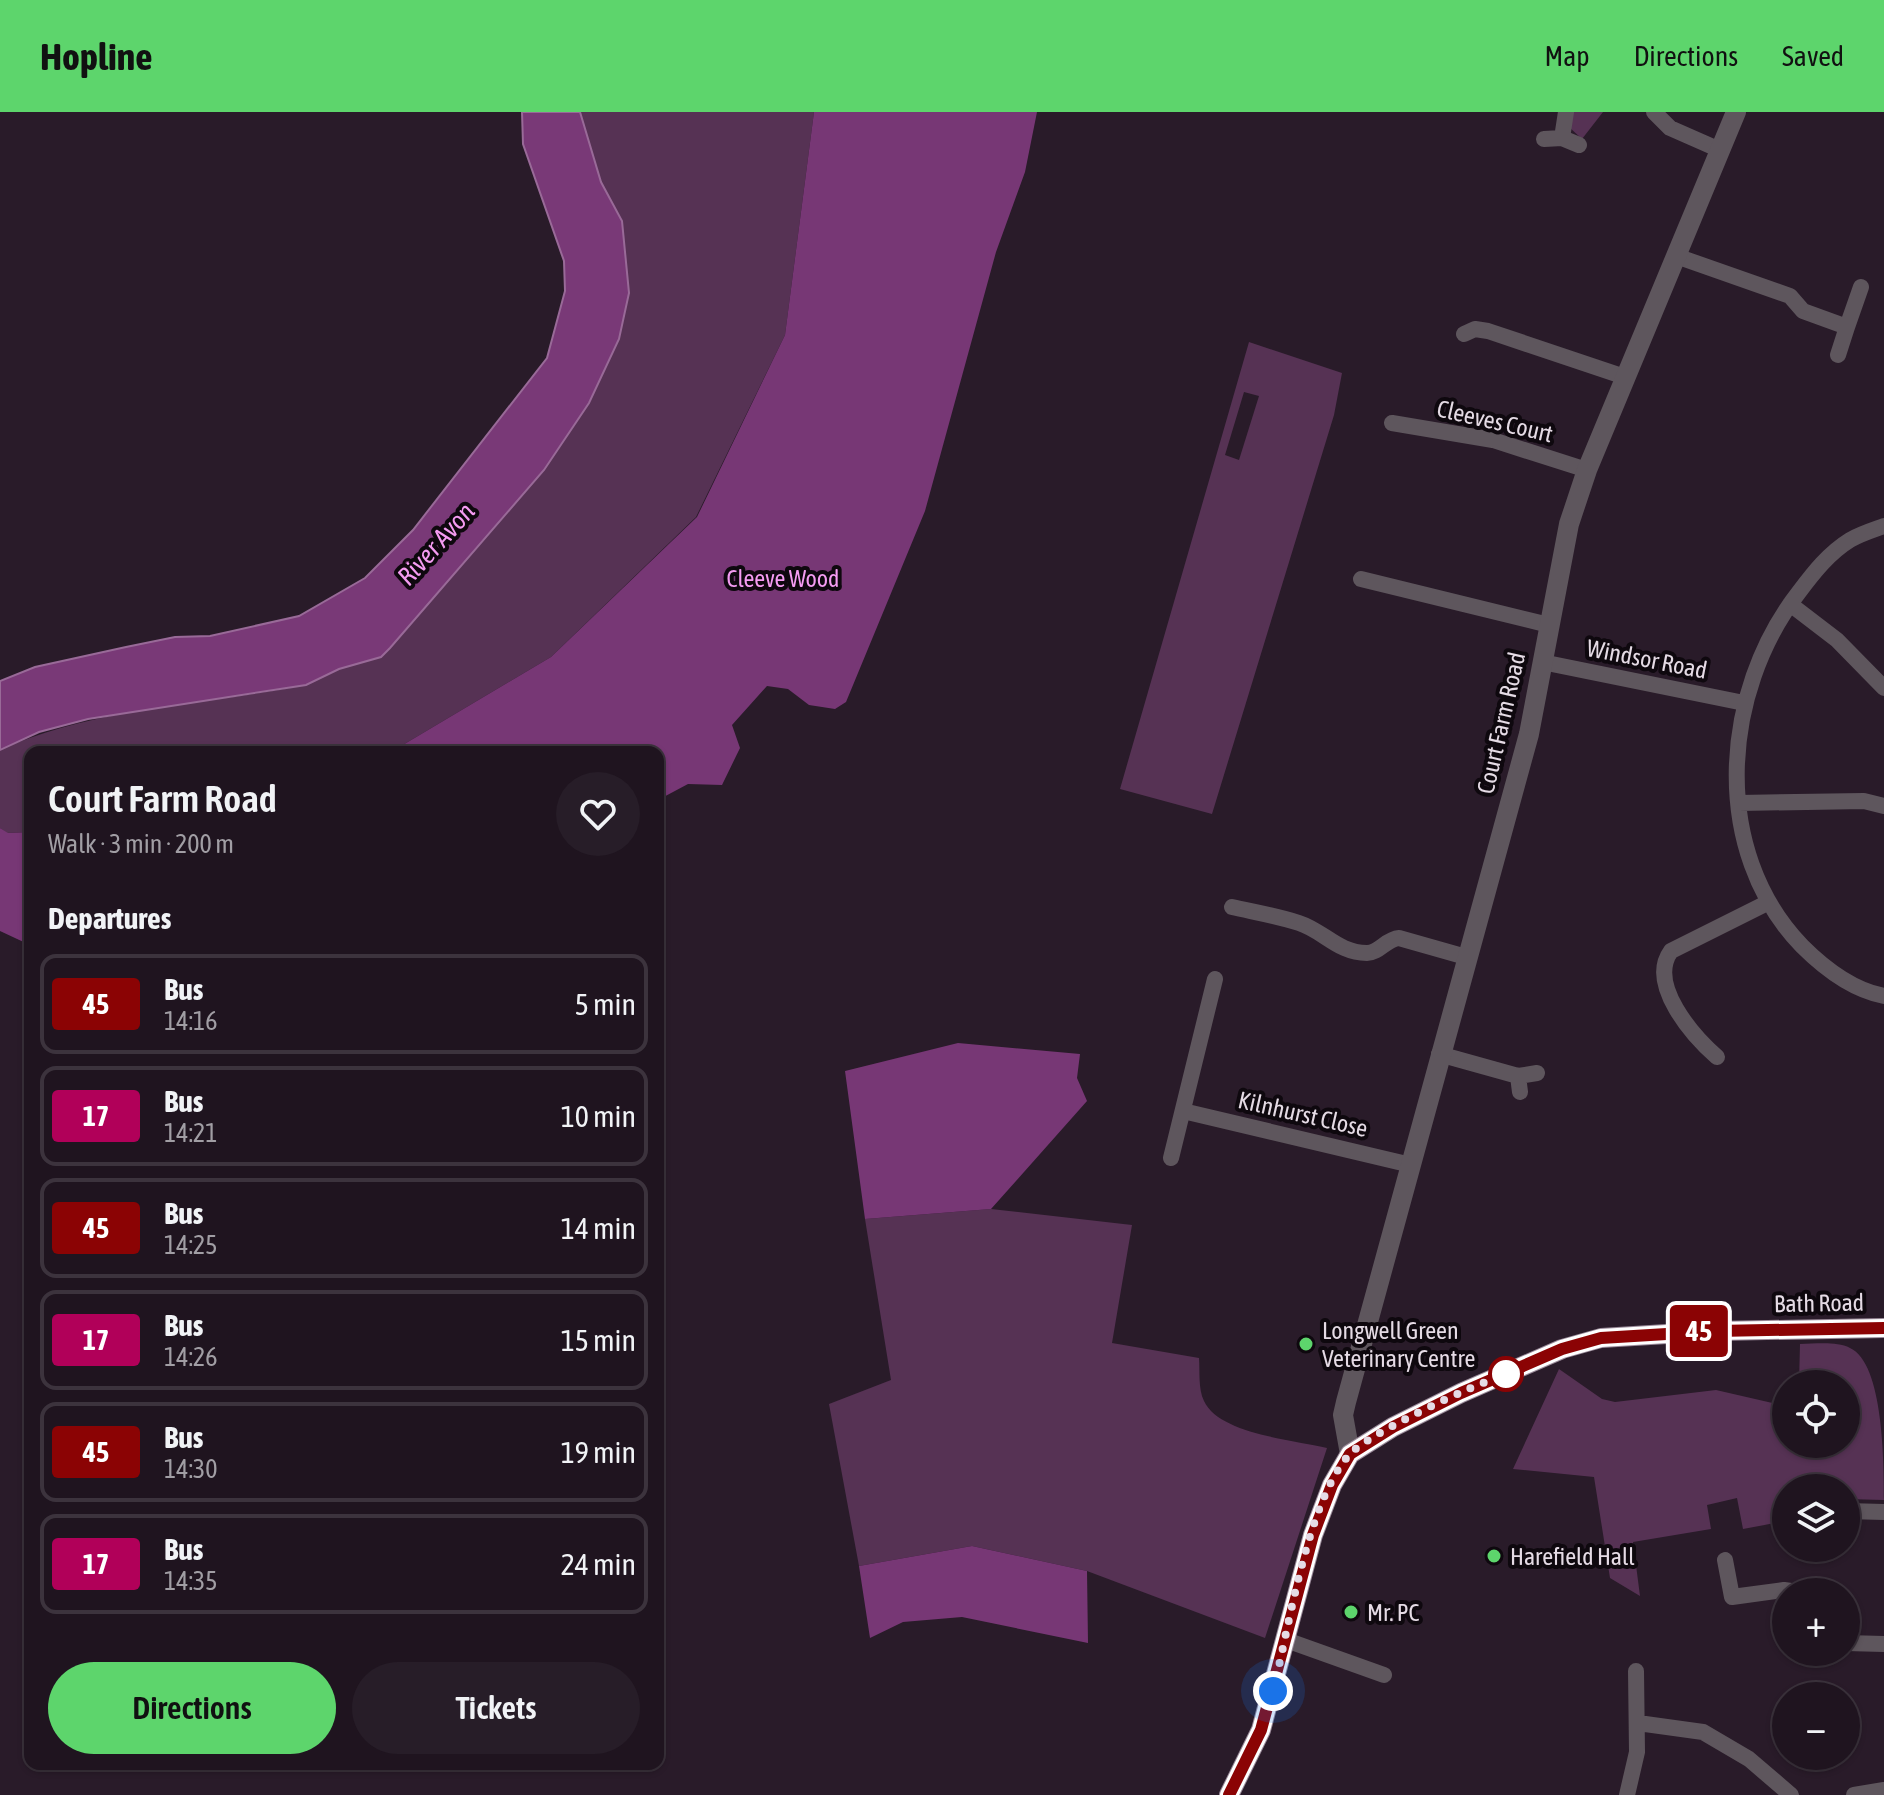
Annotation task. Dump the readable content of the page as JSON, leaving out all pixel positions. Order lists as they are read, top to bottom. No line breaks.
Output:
{"streets":{"main road":["Bath Road"],"street":["Cleeves Court","Windsor Road","Court Farm Road","Kilnhurst Close"]},"crossings":[["Cleeves Court","Court Farm Road"],["Windsor Road","Court Farm Road"],["Court Farm Road","Kilnhurst Close"],["Court Farm Road","Bath Road"]],"water":["River Avon"],"parks":["Cleeve Wood"],"places":["Longwell Green Veterinary Centre","Harefield Hall","Mr. PC"],"lines":["bus line 45"],"page":{"header":"Hopline","nav":["Map","Directions","Saved"],"on_map":"45","heading":[["Court Farm Road","Walk · 3 min · 200 m"],"Departures"],"list":[{"mark":"45","name":"Bus","note":"14:16","value":"5 min"},{"mark":"17","name":"Bus","note":"14:21","value":"10 min"},{"mark":"45","name":"Bus","note":"14:25","value":"14 min"},{"mark":"17","name":"Bus","note":"14:26","value":"15 min"},{"mark":"45","name":"Bus","note":"14:30","value":"19 min"},{"mark":"17","name":"Bus","note":"14:35","value":"24 min"}],"map_buttons":["+","−"],"buttons":["Directions","Tickets"]}}
